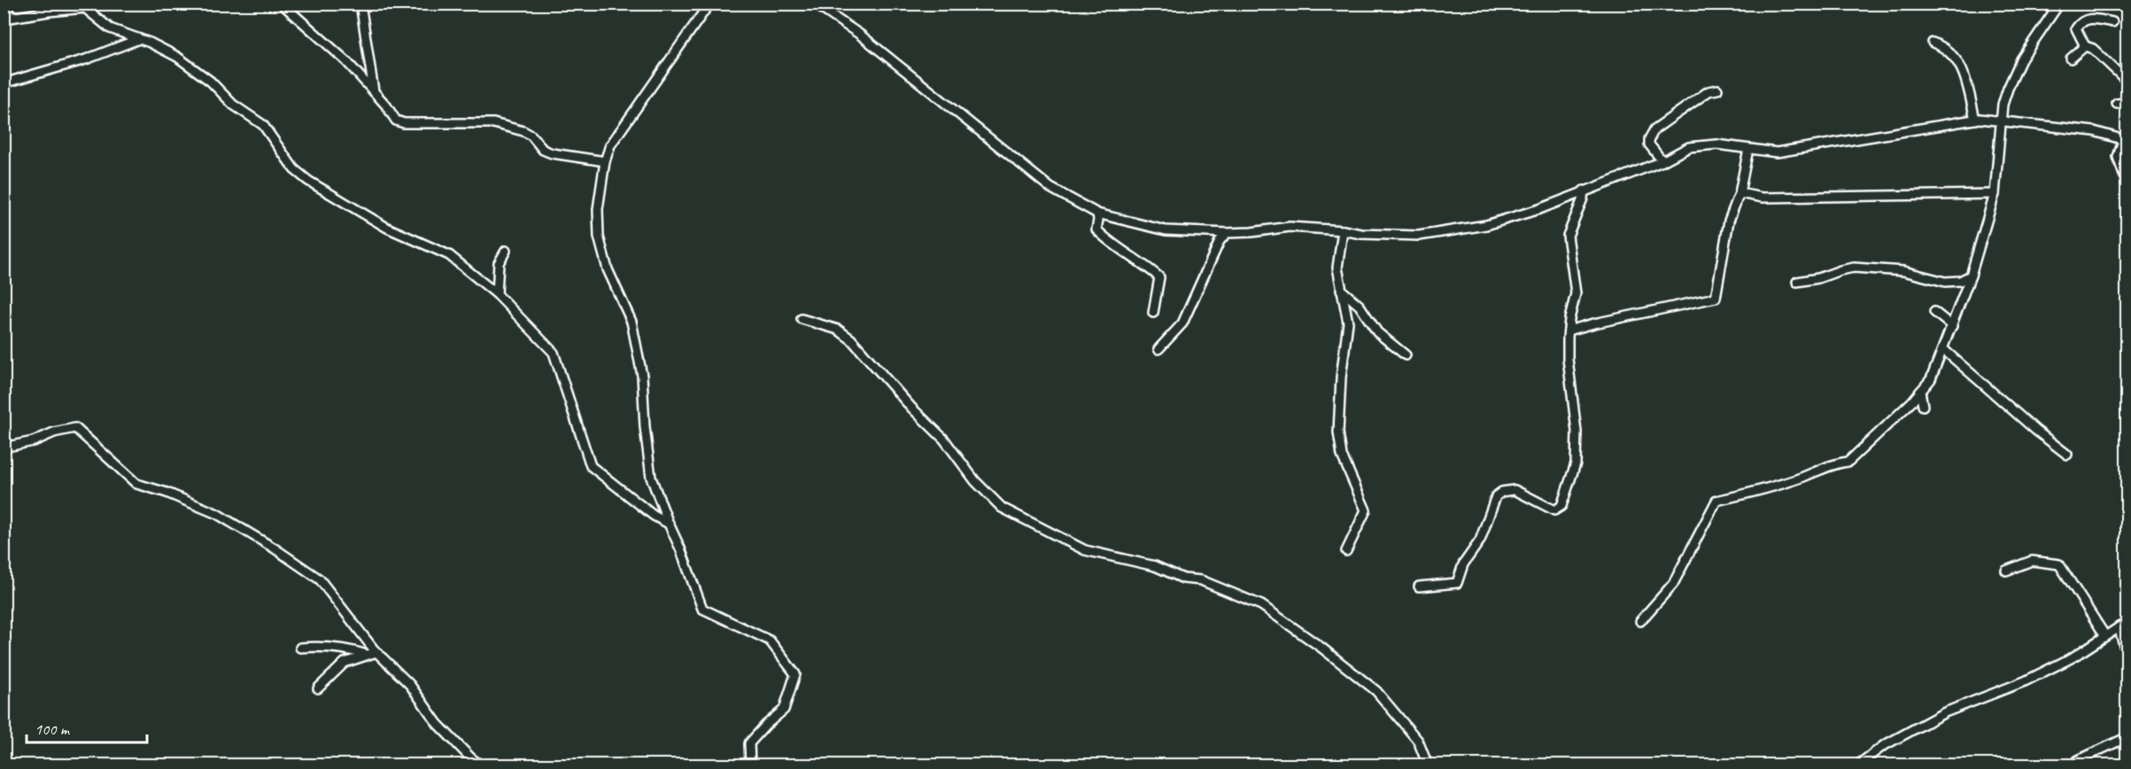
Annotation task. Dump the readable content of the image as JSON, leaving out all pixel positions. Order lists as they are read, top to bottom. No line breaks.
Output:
{"scale_bar":"100 m"}
